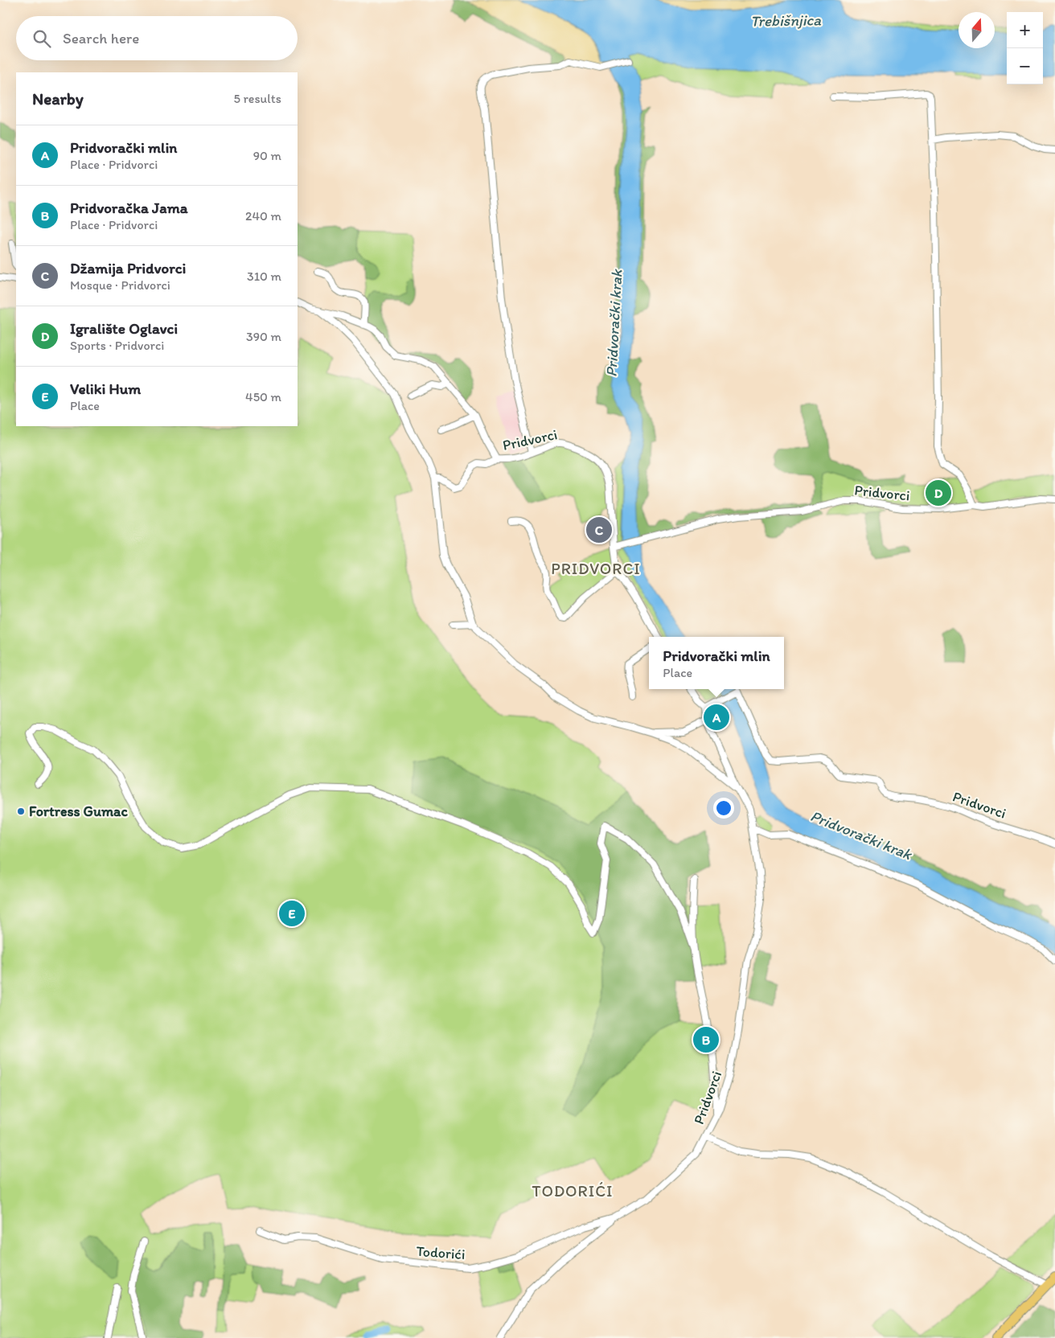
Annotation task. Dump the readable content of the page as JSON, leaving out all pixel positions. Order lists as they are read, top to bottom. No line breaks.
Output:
{"streets":{"street":["Pridvorci","Todorići"]},"crossings":[["Pridvorci","Todorići"]],"districts":["PRIDVORCI","TODORIĆI"],"water":["Trebišnjica","Pridvorački krak"],"places":["Fortress Gumac"],"north":"top","page":{"map_buttons":["+","−"],"search":"Search here","heading":["Nearby","5 results"],"list":[{"mark":"A","name":"Pridvorački mlin","note":"Place · Pridvorci","value":"90 m"},{"mark":"B","name":"Pridvoračka Jama","note":"Place · Pridvorci","value":"240 m"},{"mark":"C","name":"Džamija Pridvorci","note":"Mosque · Pridvorci","value":"310 m"},{"mark":"D","name":"Igralište Oglavci","note":"Sports · Pridvorci","value":"390 m"},{"mark":"E","name":"Veliki Hum","note":"Place","value":"450 m"}],"pins":["D","C","A","E","B"],"popup":["Pridvorački mlin","Place"]}}
